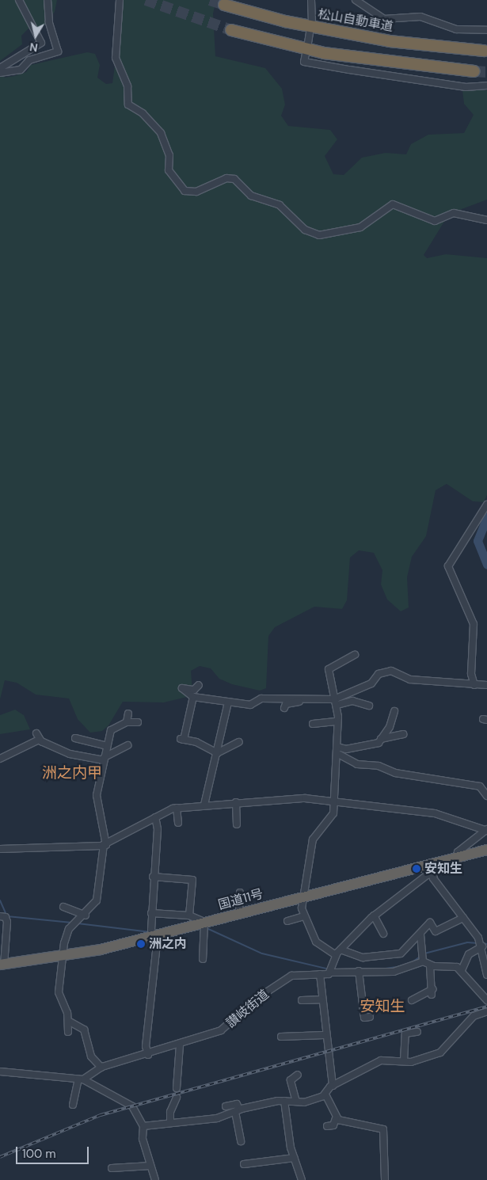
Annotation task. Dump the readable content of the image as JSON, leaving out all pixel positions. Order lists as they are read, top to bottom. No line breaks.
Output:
{"streets":{"highway":["松山自動車道","国道11号"],"street":["讃岐街道"]},"districts":["洲之内甲","安知生"],"places":["安知生","洲之内"],"scale_bar":"100 m","north":"bottom"}
